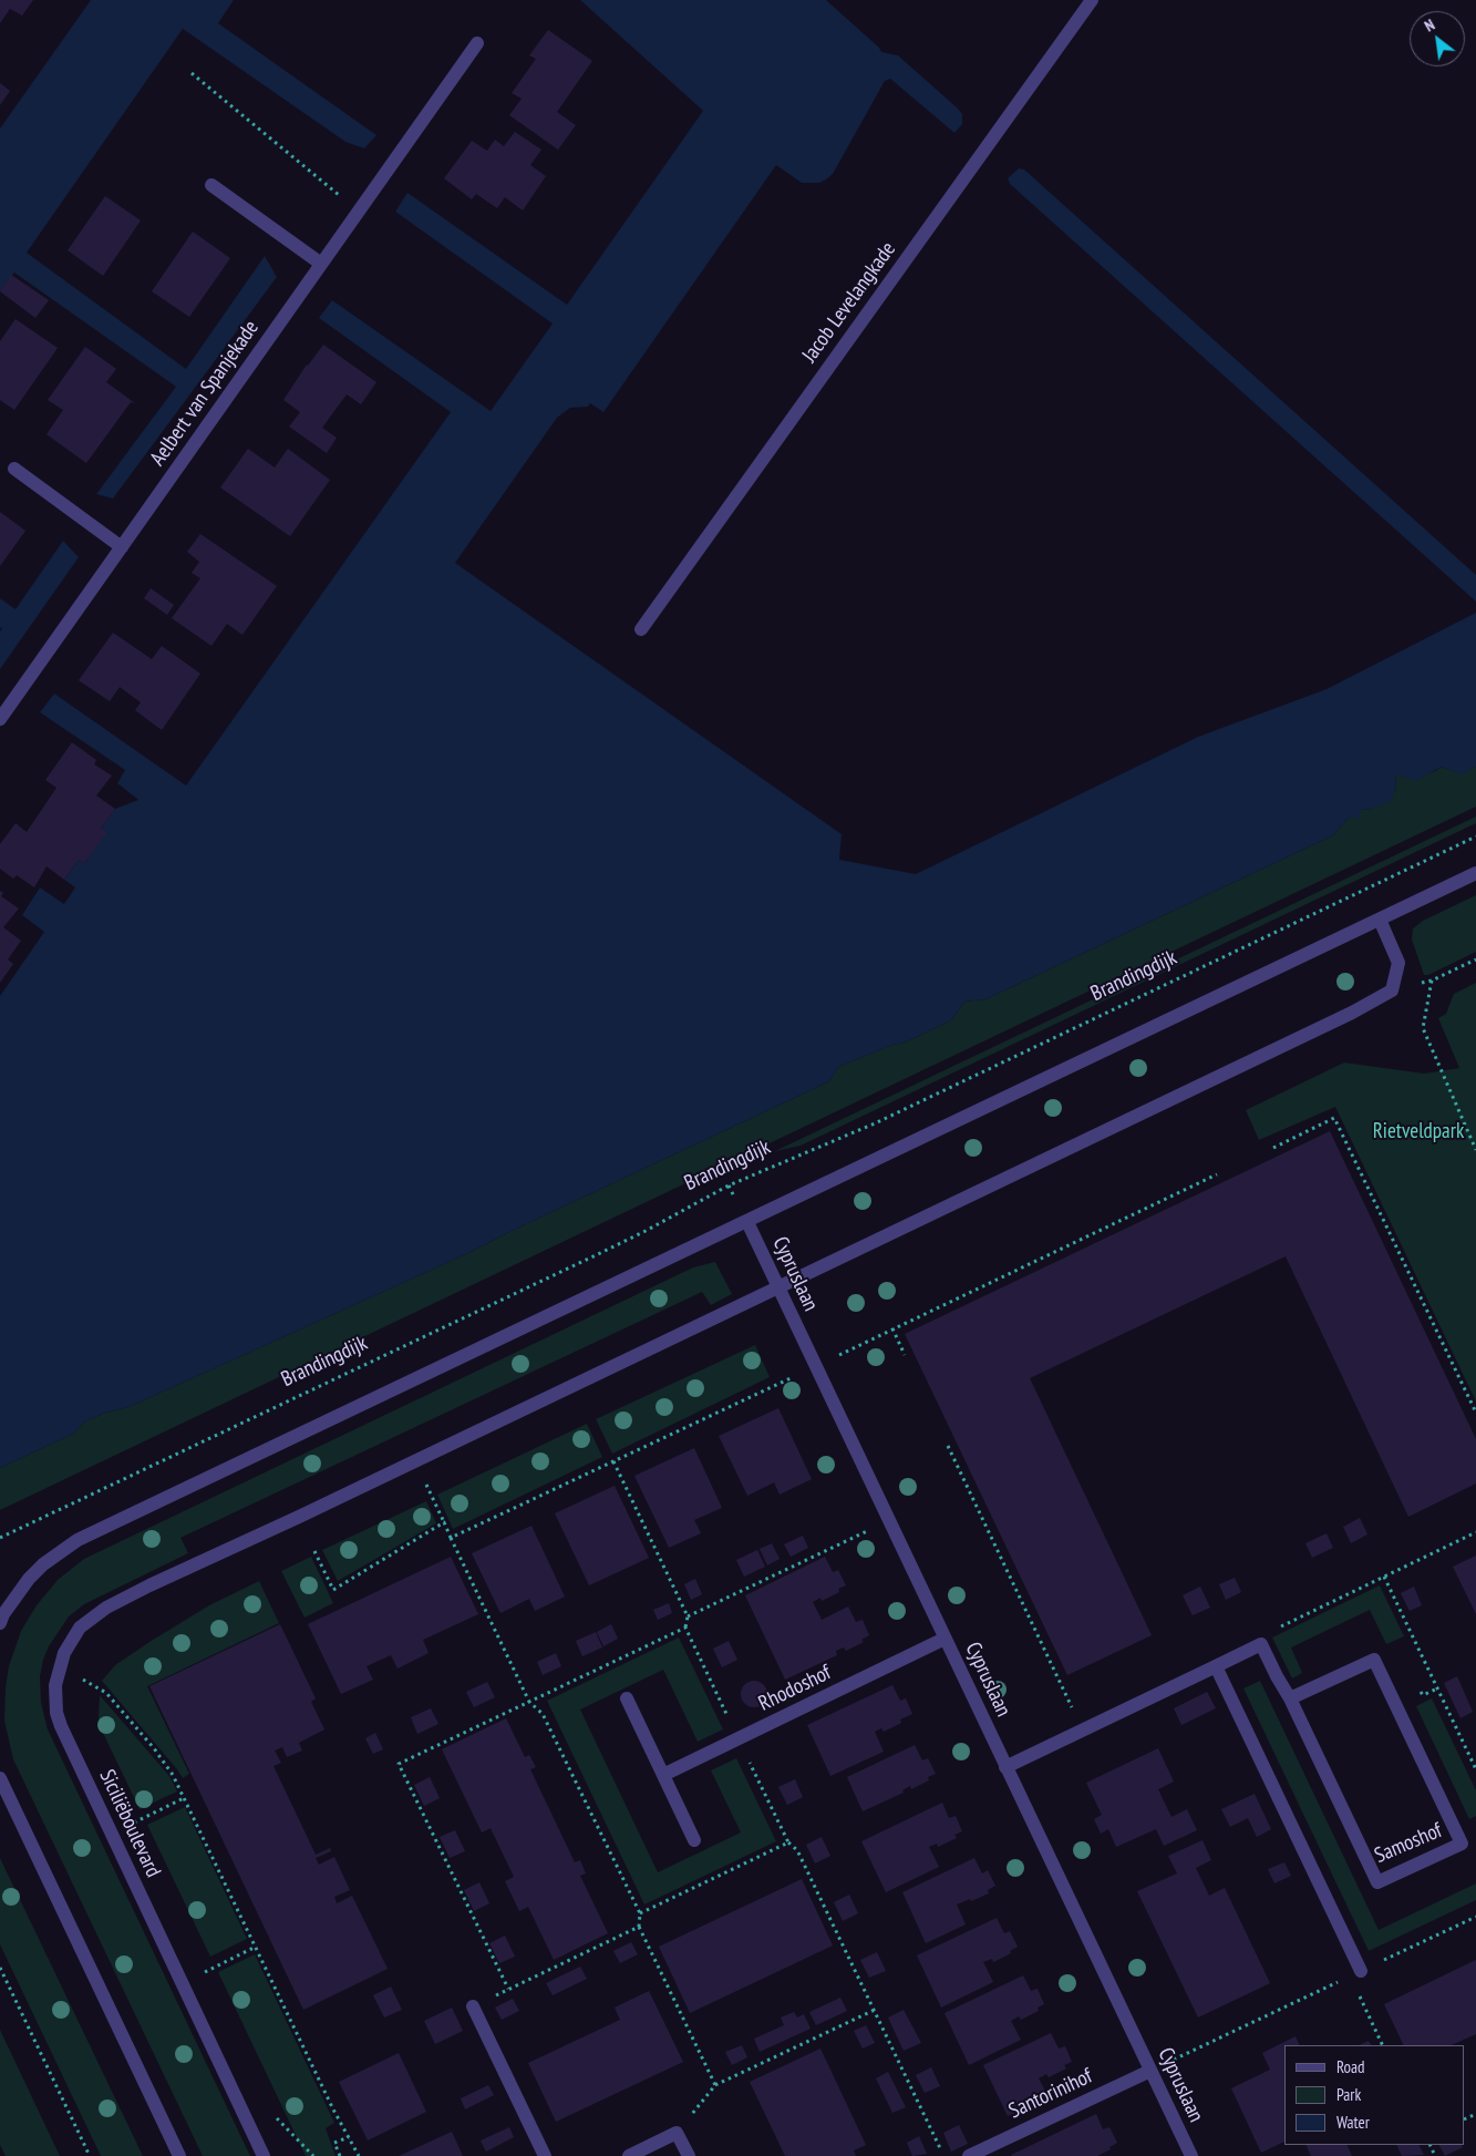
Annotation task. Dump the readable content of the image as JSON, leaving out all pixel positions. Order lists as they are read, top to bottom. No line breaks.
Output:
{"streets":{"street":["Jacob Levelangkade","Aelbert van Spanjekade","Cypruslaan","Rhodoshof","Siciliëboulevard","Samoshof","Santorinihof"],"path":["Brandingdijk"]},"crossings":[["Cypruslaan","Rhodoshof"],["Cypruslaan","Santorinihof"]],"parks":["Rietveldpark"],"legend":["Road","Park","Water"],"north":"top left"}
